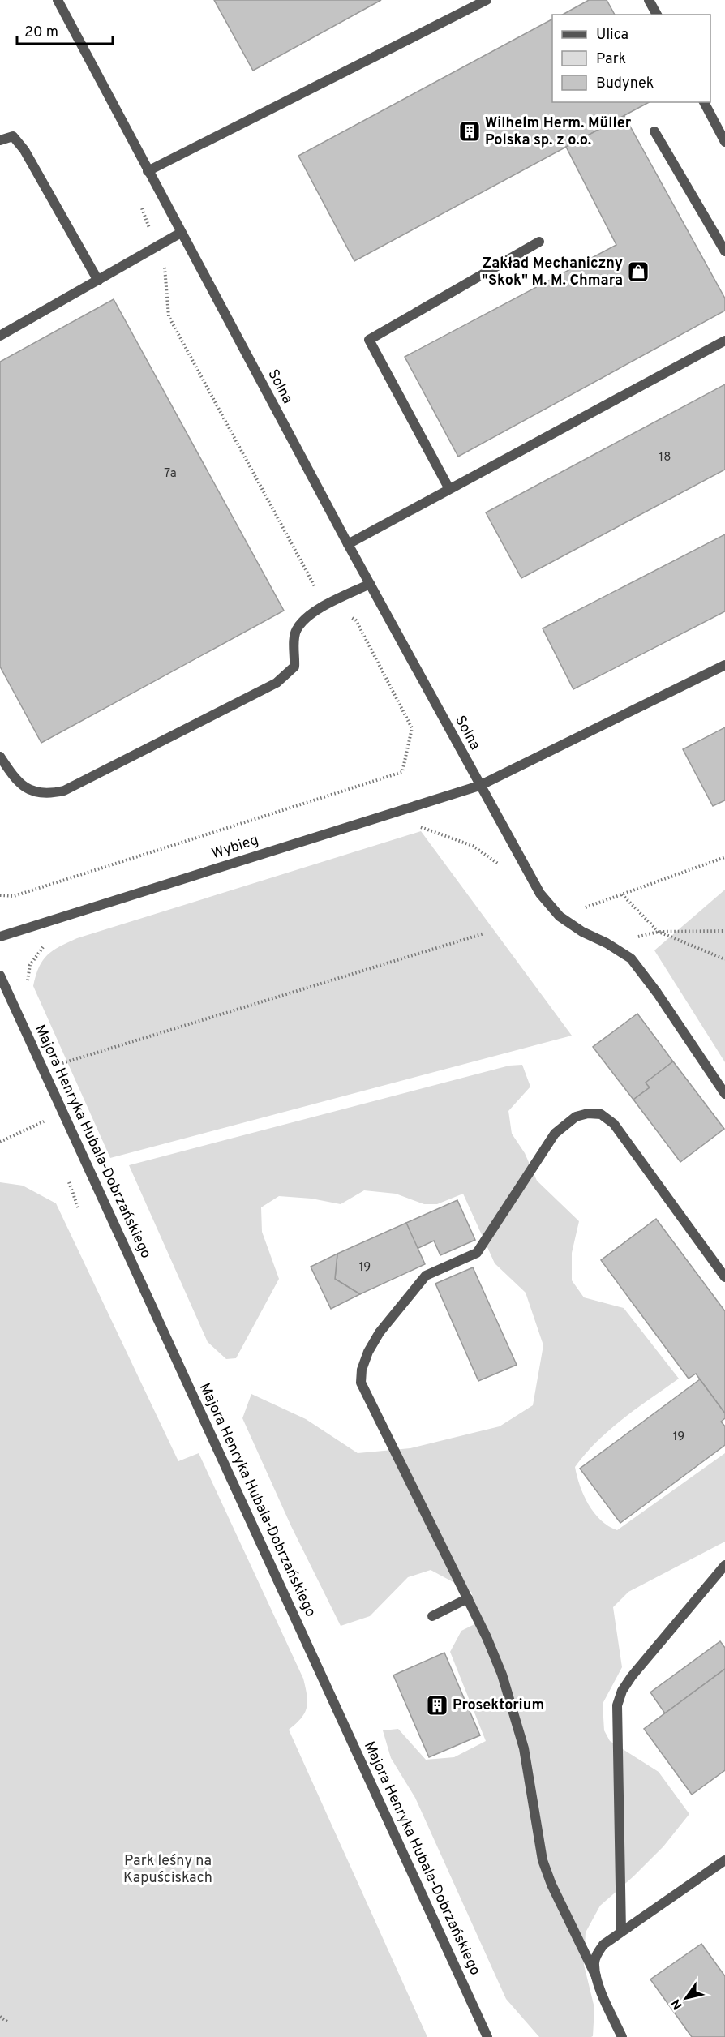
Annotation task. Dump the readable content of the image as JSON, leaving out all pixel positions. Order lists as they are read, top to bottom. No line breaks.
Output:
{"streets":{"street":["Solna","Wybieg","Majora Henryka Hubala-Dobrzańskiego"]},"crossings":[["Solna","Wybieg"]],"parks":["Park leśny na Kapuściskach"],"places":{"building":["Wilhelm Herm. Müller Polska sp. z o.o.","Prosektorium"],"shop":["Zakład Mechaniczny \"Skok\" M. M. Chmara"]},"house_numbers":["18","7a","19","19"],"legend":["Ulica","Park","Budynek"],"scale_bar":"20 m","north":"bottom left"}
